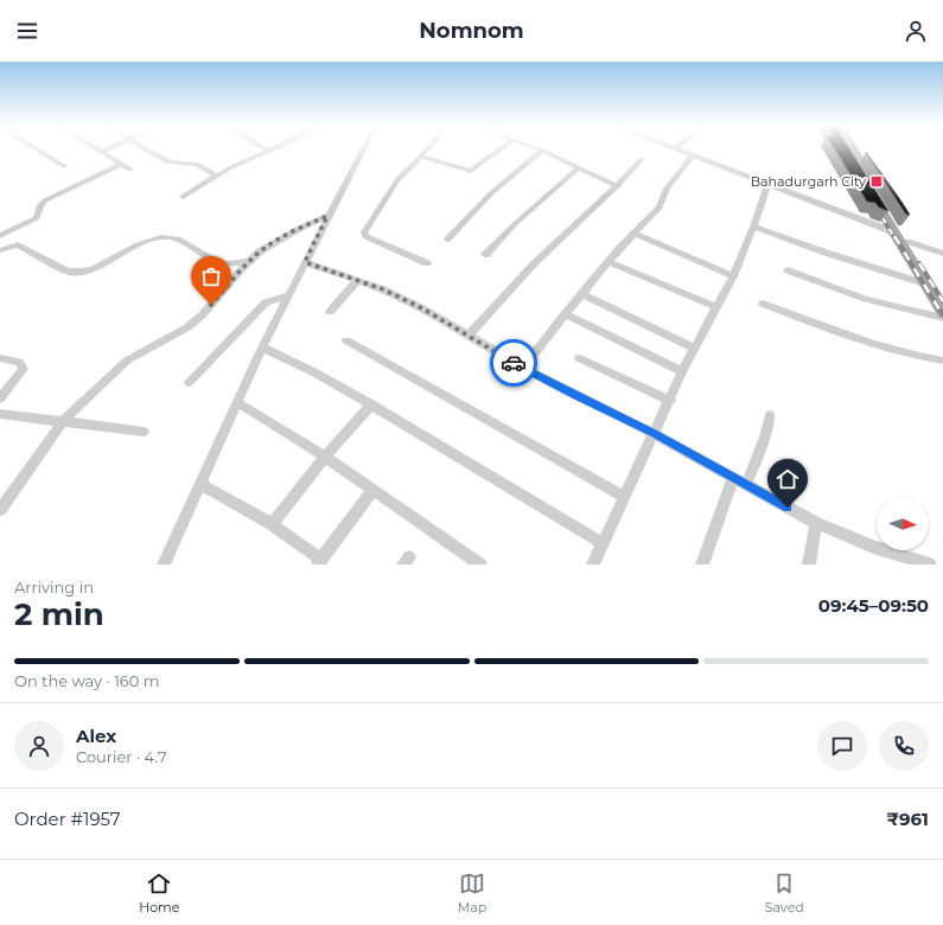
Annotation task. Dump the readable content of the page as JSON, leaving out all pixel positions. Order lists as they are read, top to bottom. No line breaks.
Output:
{"places":{"transit":["Bahadurgarh City"]},"north":"right","page":{"header":"Nomnom","heading":["2 min","Arriving in","09:45–09:50"],"panel":["Alex","Courier · 4.7","Order #1957","₹961"],"bar":"On the way · 160 m","tabs":["Home","Map","Saved"]}}
